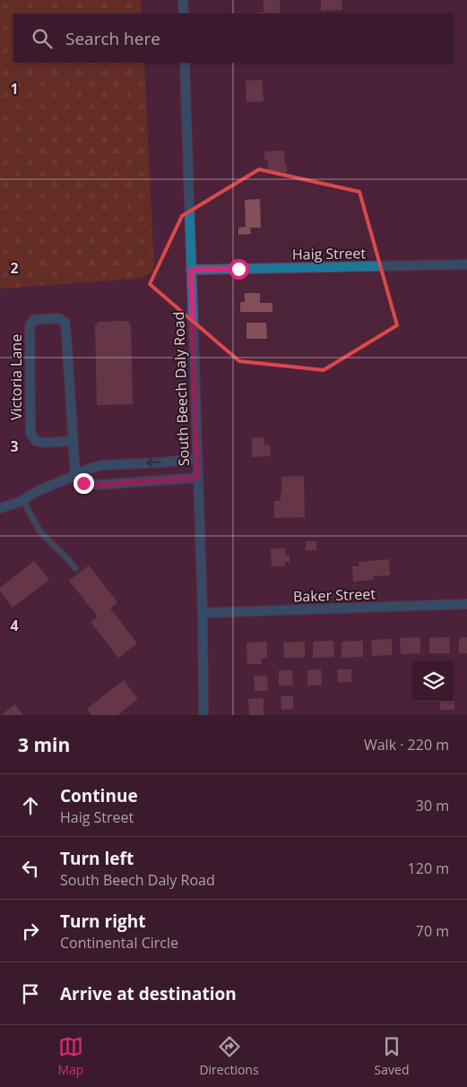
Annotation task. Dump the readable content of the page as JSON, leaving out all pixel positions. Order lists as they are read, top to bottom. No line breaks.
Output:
{"streets":{"street":["Haig Street","Victoria Lane","South Beech Daly Road","Baker Street"]},"crossings":[["Haig Street","South Beech Daly Road"],["South Beech Daly Road","Baker Street"]],"page":{"search":"Search here","heading":["3 min","Walk · 220 m"],"list":[["Continue","Haig Street","30 m"],["Turn left","South Beech Daly Road","120 m"],["Turn right","Continental Circle","70 m"],"Arrive at destination"],"nav":["Map","Directions","Saved"]},"grid":{"rows":["1","2","3","4"]}}
